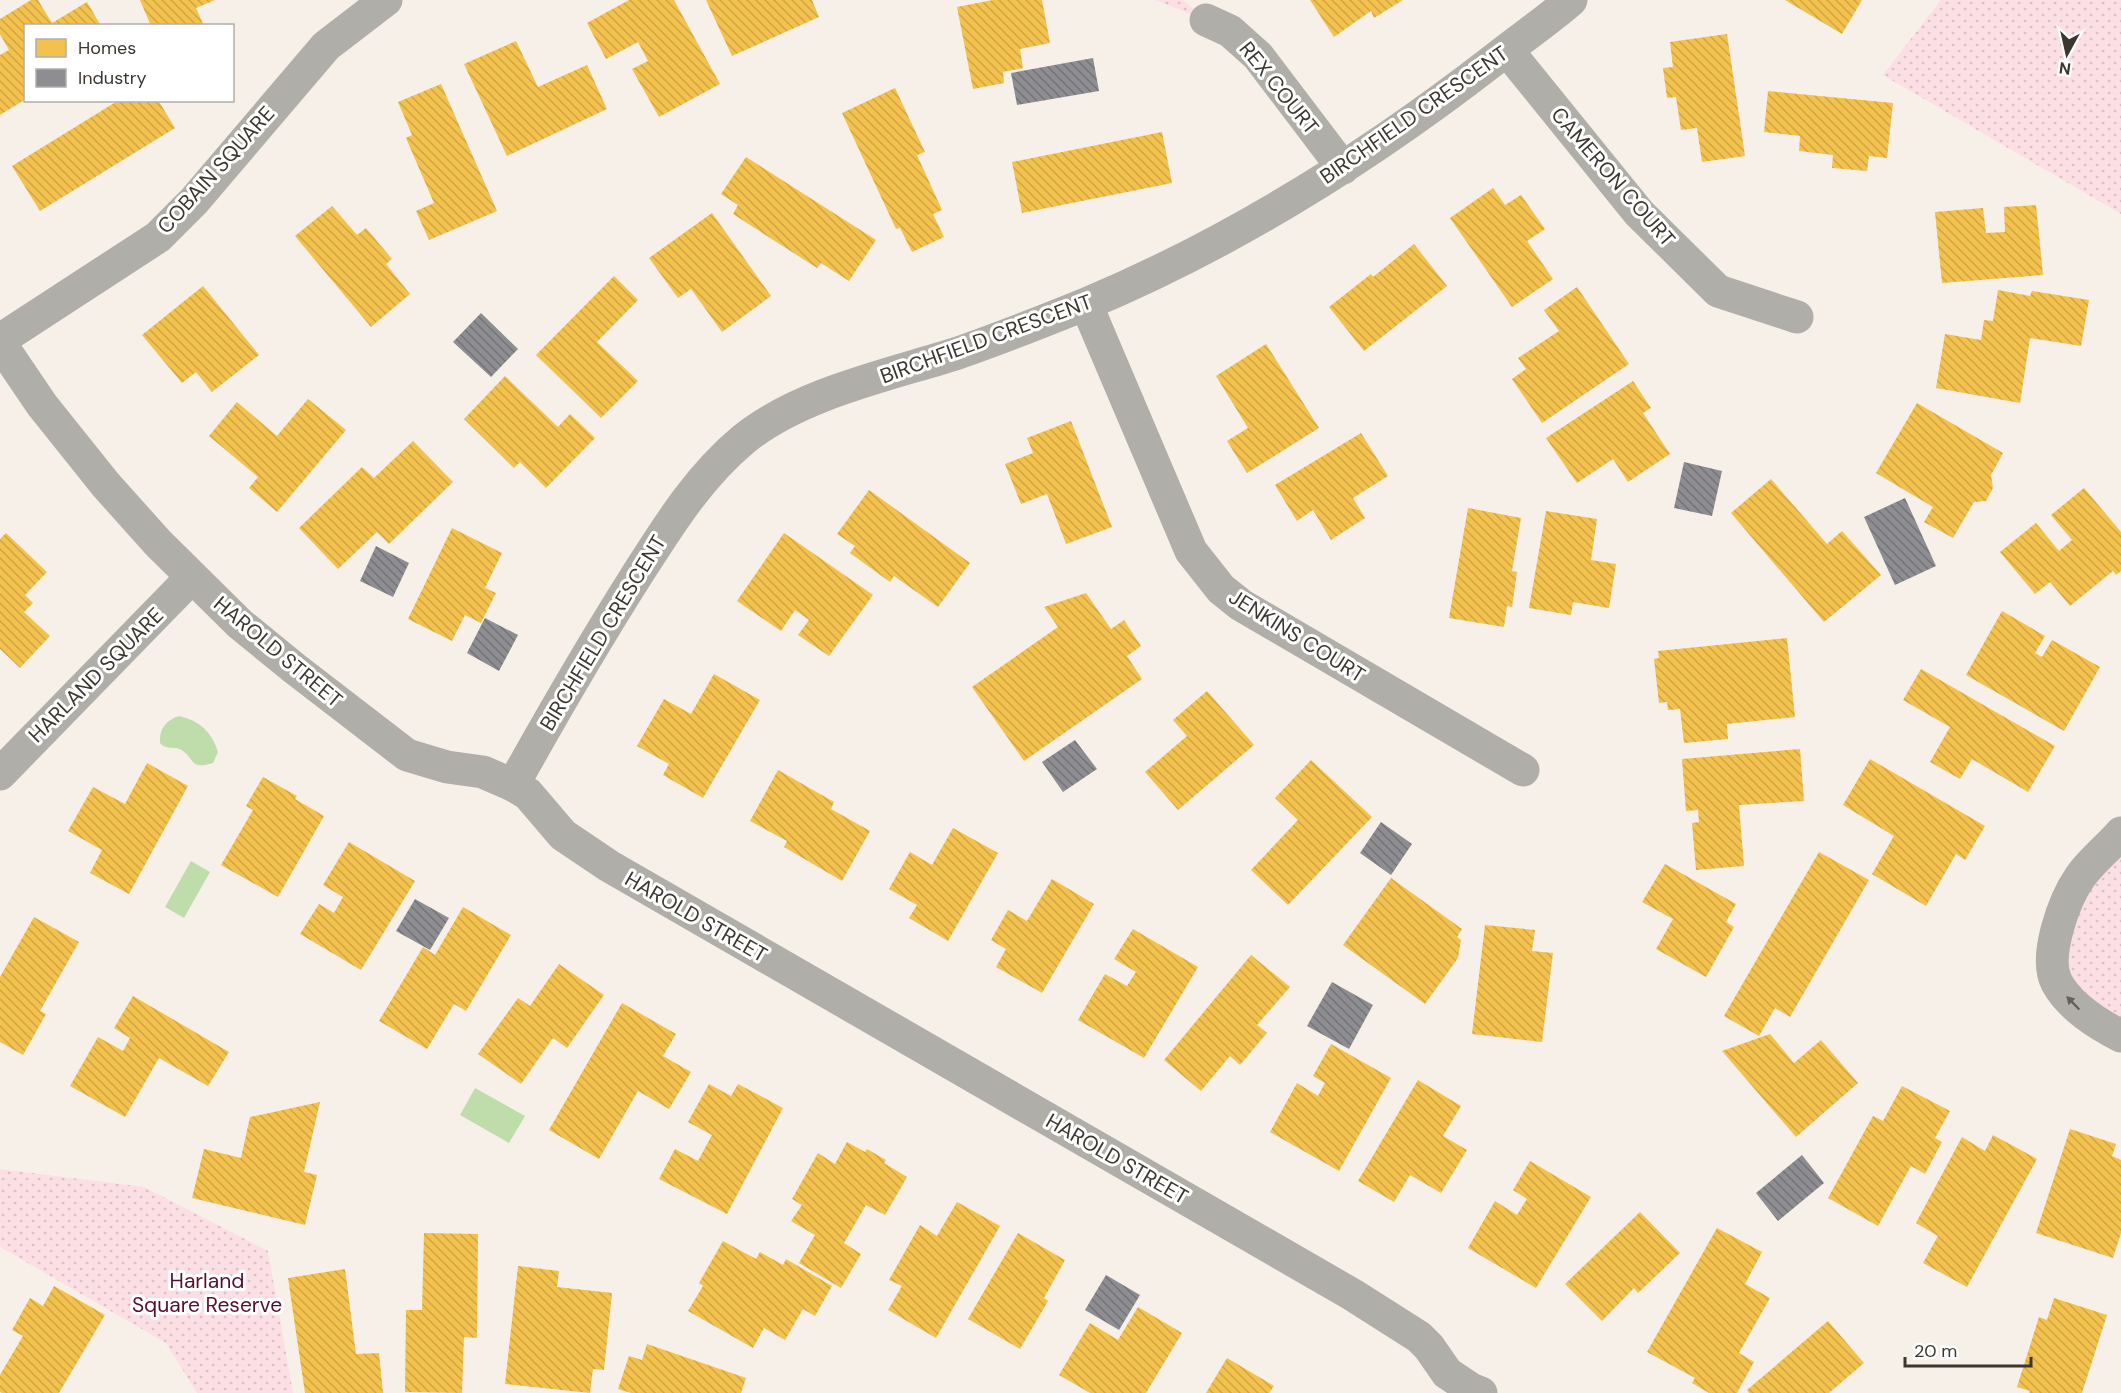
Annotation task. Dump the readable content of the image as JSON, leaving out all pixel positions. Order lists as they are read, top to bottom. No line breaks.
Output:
{"streets":{"street":["REX COURT","BIRCHFIELD CRESCENT","COBAIN SQUARE","CAMERON COURT","JENKINS COURT","HAROLD STREET","HARLAND SQUARE"]},"crossings":[["REX COURT","BIRCHFIELD CRESCENT"],["BIRCHFIELD CRESCENT","CAMERON COURT"],["BIRCHFIELD CRESCENT","JENKINS COURT"],["BIRCHFIELD CRESCENT","HAROLD STREET"],["COBAIN SQUARE","HAROLD STREET"],["HAROLD STREET","HARLAND SQUARE"]],"parks":["Harland Square Reserve"],"legend":["Homes","Industry"],"scale_bar":"20 m","north":"bottom"}
